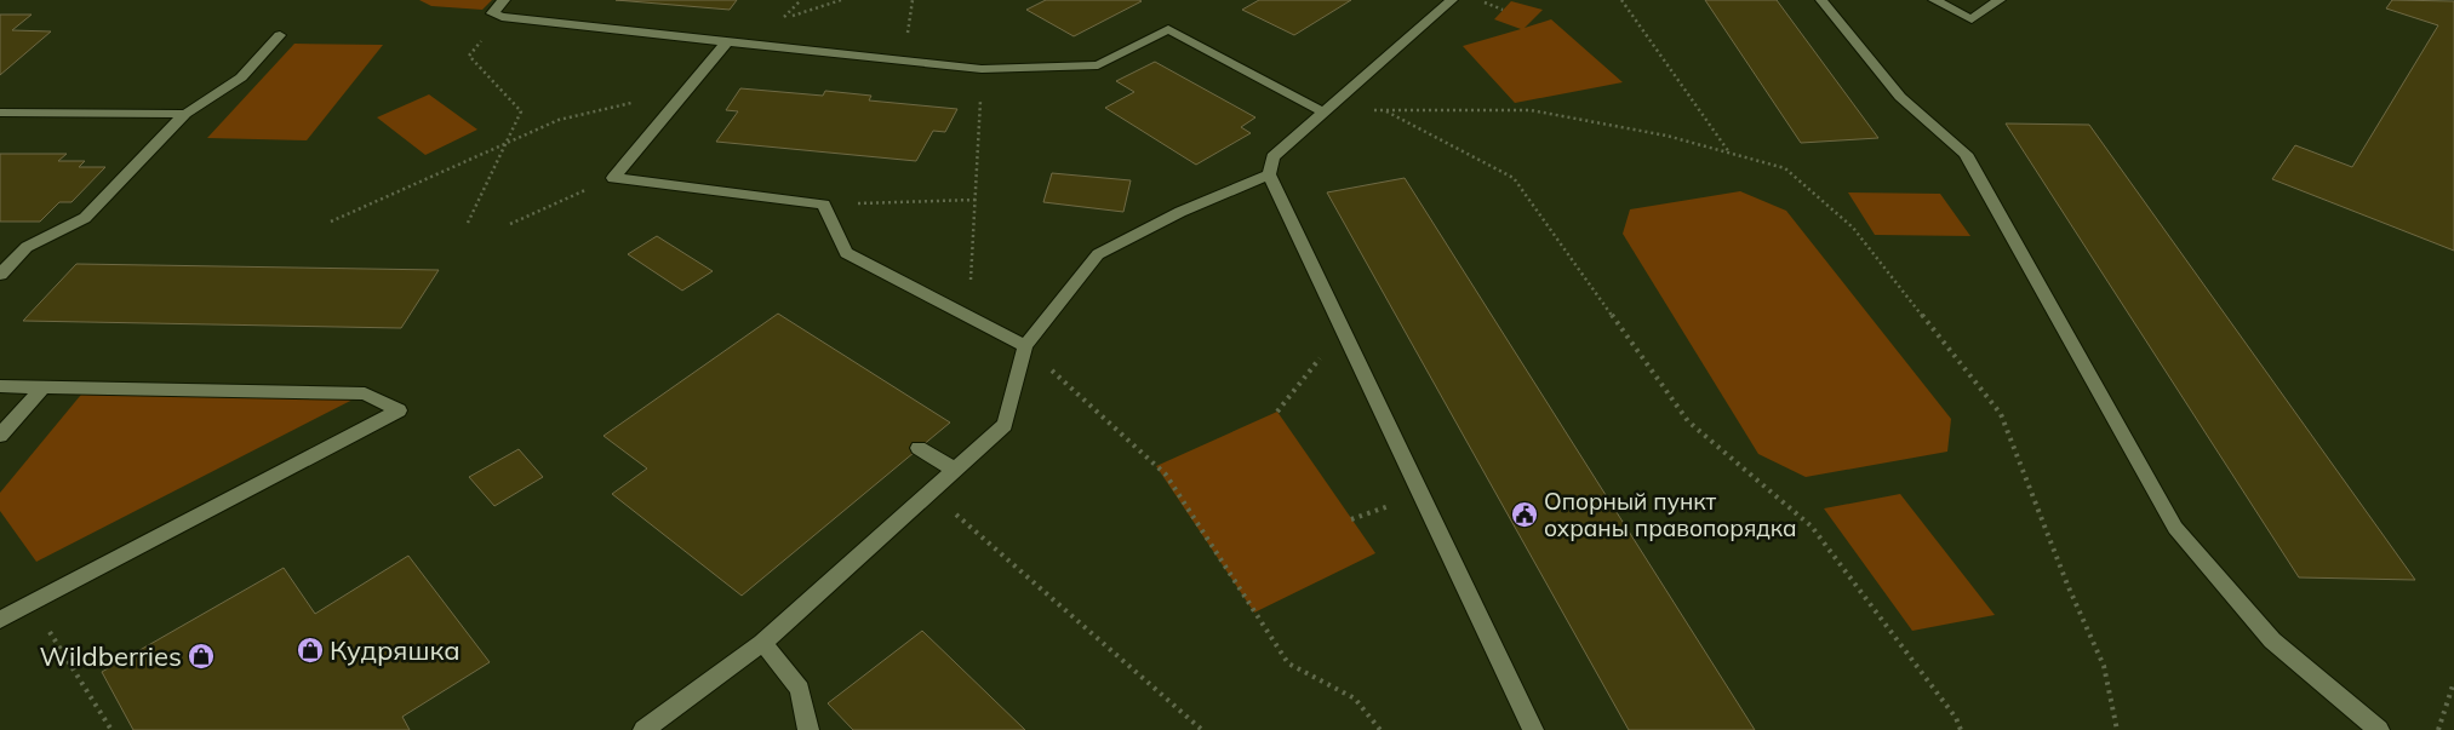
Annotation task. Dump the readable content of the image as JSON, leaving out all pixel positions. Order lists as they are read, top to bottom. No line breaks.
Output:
{"places":{"public building":["Опорный пункт охраны правопорядка"],"shop":["Кудряшка","Wildberries"]}}
